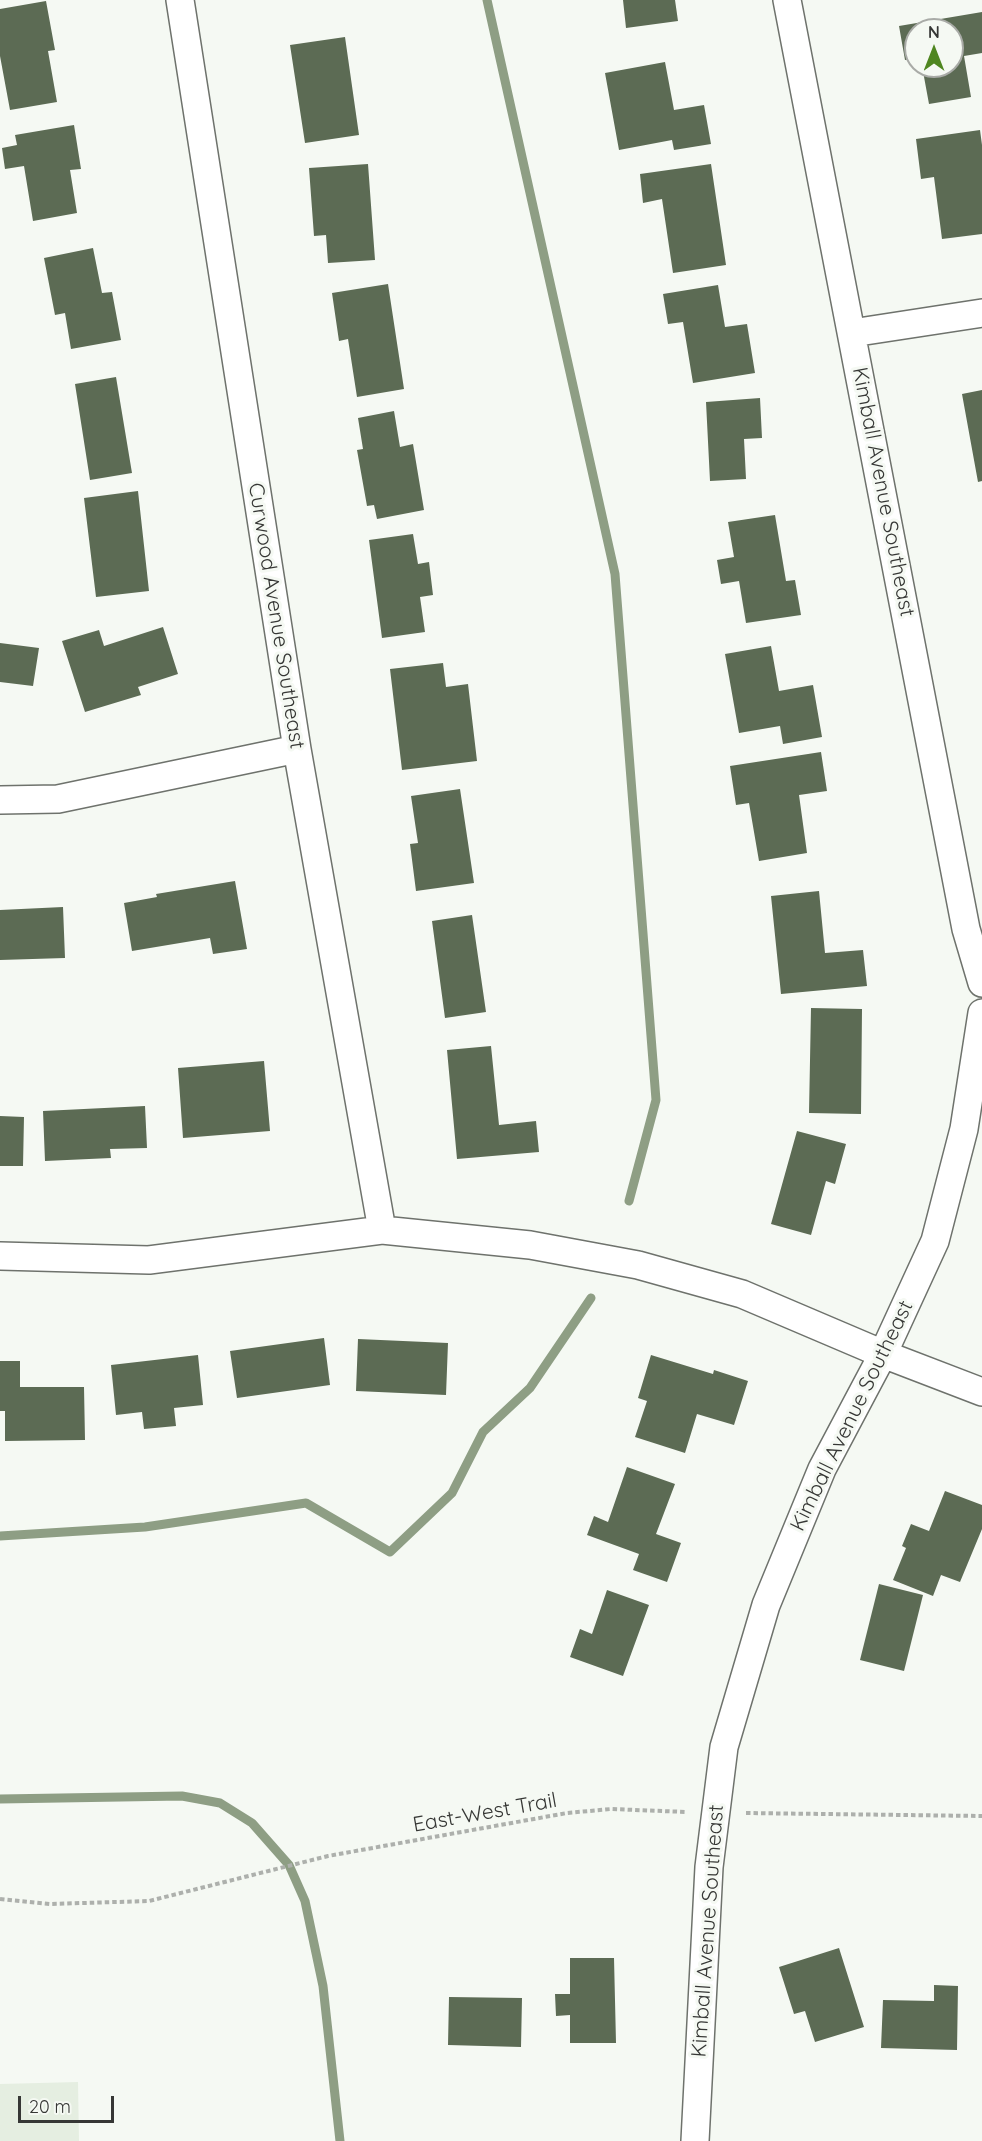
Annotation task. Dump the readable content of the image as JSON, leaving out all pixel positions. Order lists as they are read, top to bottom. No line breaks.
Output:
{"streets":{"street":["Kimball Avenue Southeast","Curwood Avenue Southeast"],"path":["East-West Trail"]},"crossings":[["Kimball Avenue Southeast","East-West Trail"]],"scale_bar":"20 m","north":"top"}
